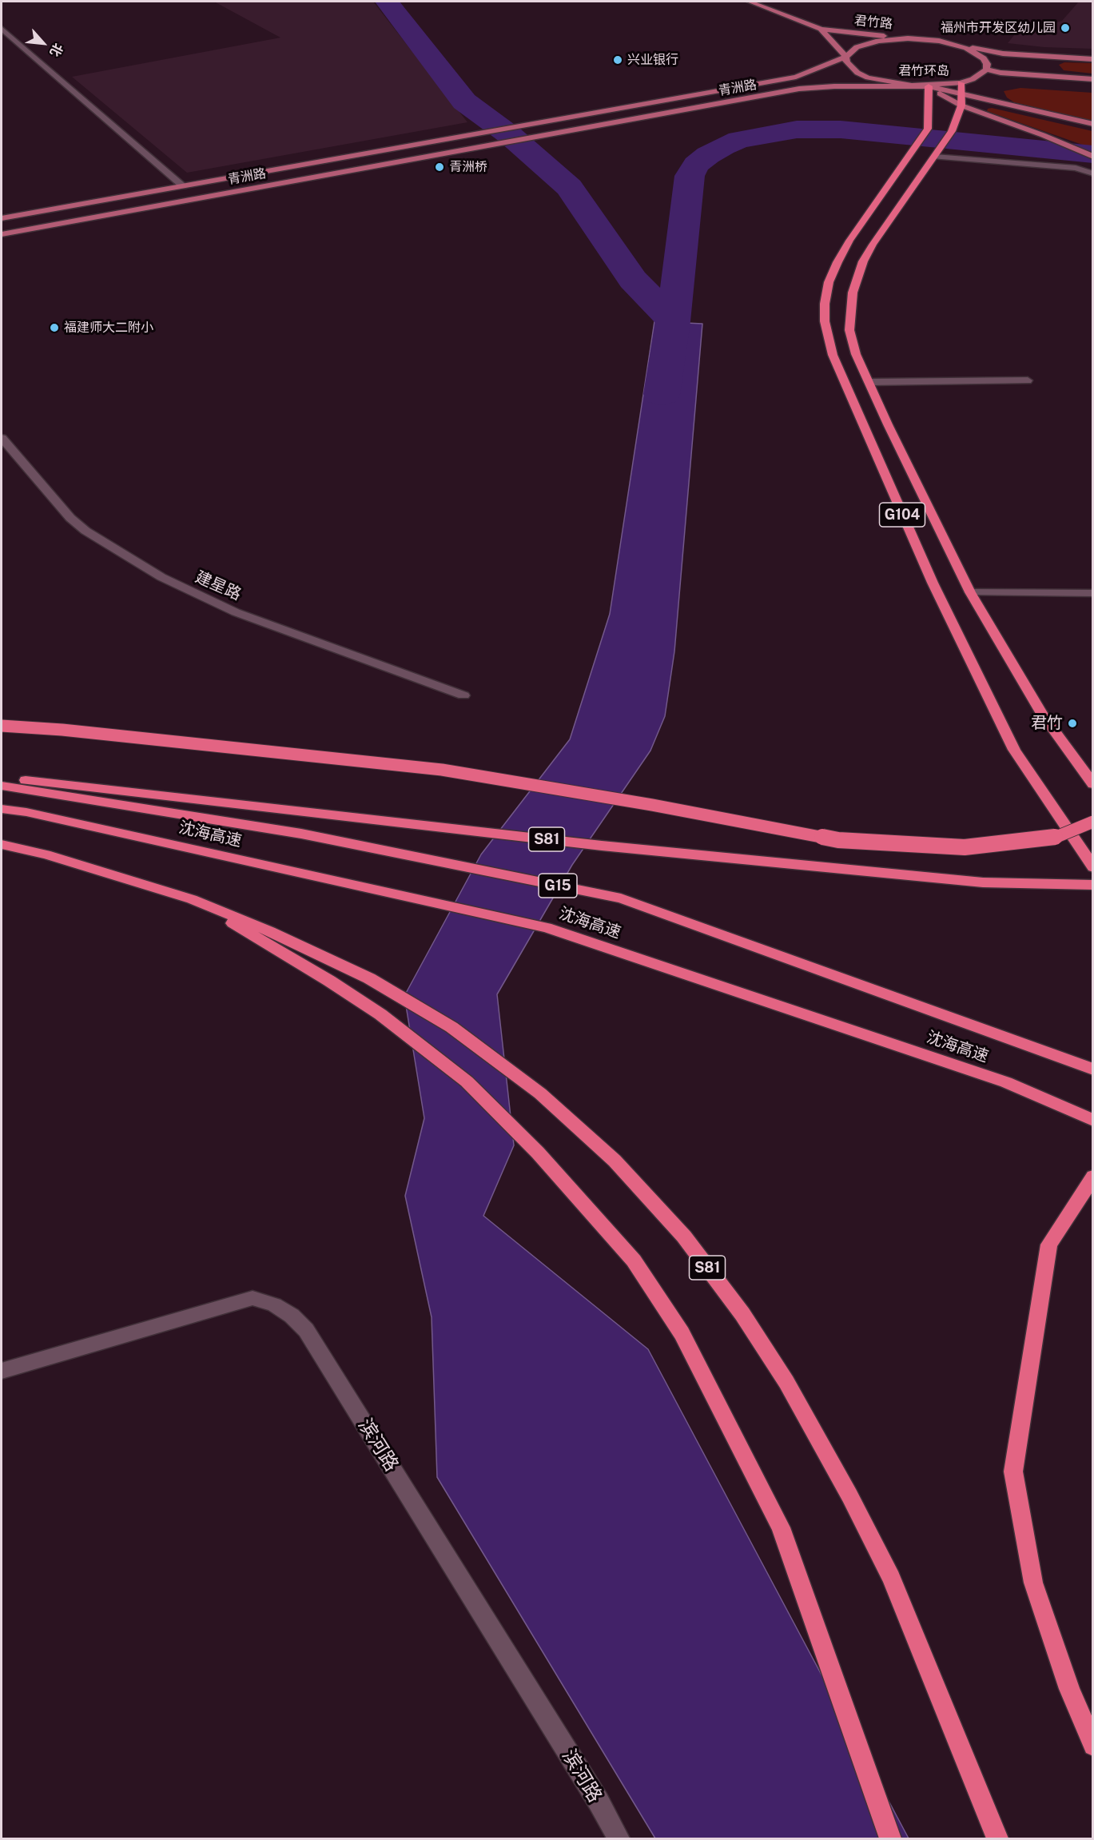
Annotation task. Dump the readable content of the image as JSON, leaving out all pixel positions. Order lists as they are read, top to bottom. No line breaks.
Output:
{"streets":{"highway":["G104","沈海高速","S81","G15"],"main road":["君竹路","君竹环岛","青洲路"],"street":["建星路","滨河路"]},"crossings":[["君竹路","君竹环岛"],["君竹路","青洲路"],["君竹环岛","青洲路"],["君竹环岛","G104"],["青洲路","G104"]],"places":["福州市开发区幼儿园","兴业银行","青洲桥","福建师大二附小","君竹"],"north":"bottom right"}
